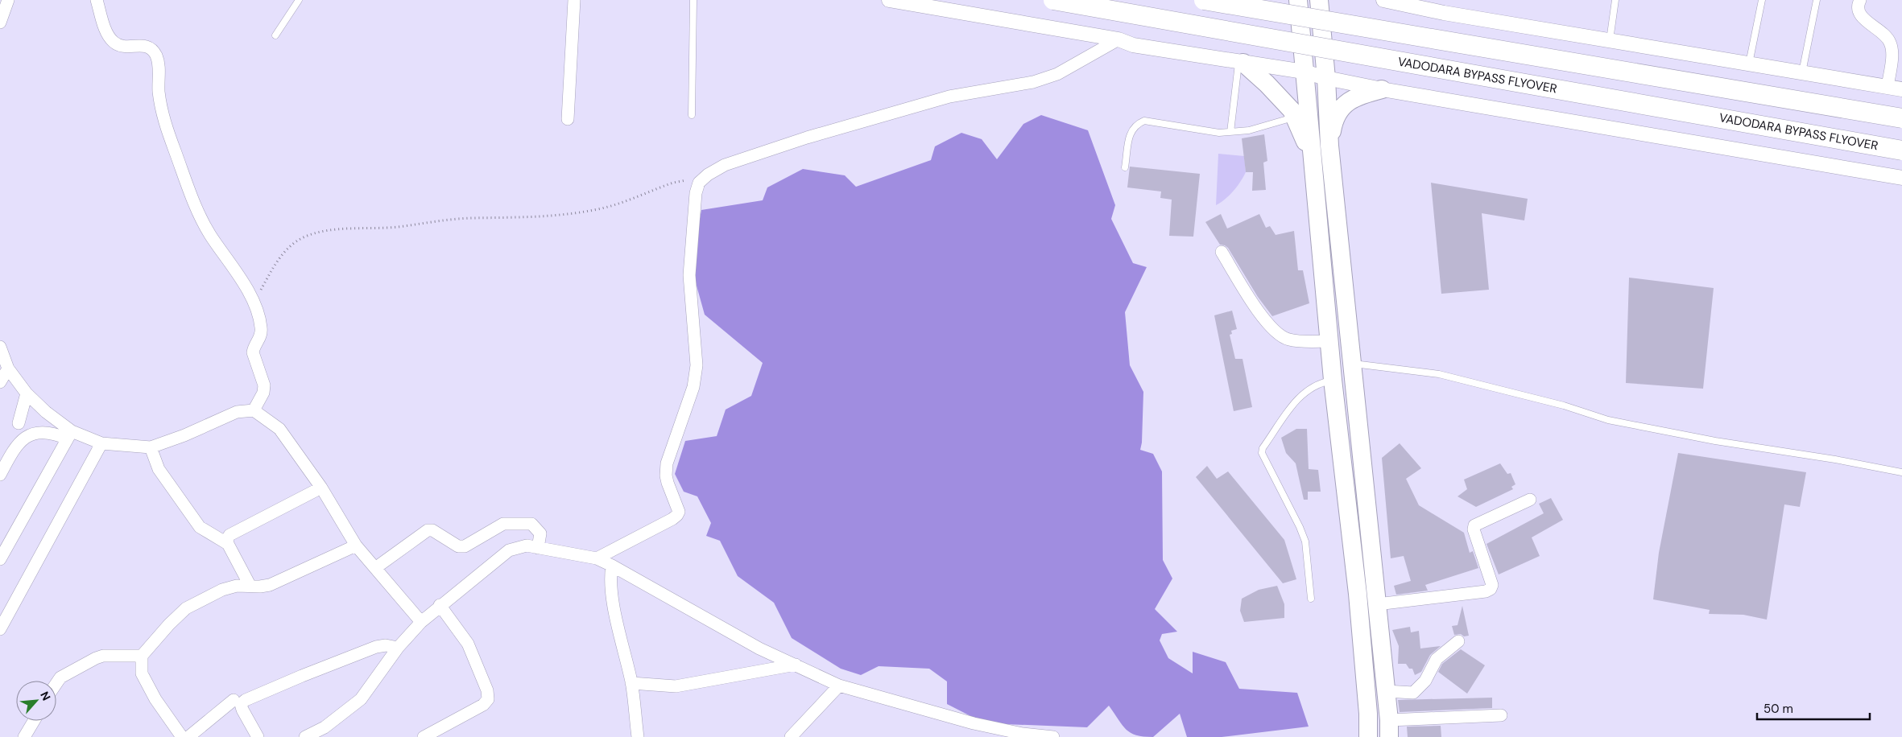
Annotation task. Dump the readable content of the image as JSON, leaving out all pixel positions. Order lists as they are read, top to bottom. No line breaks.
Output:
{"streets":{"highway":["VADODARA BYPASS FLYOVER"]},"scale_bar":"50 m","north":"top right"}
